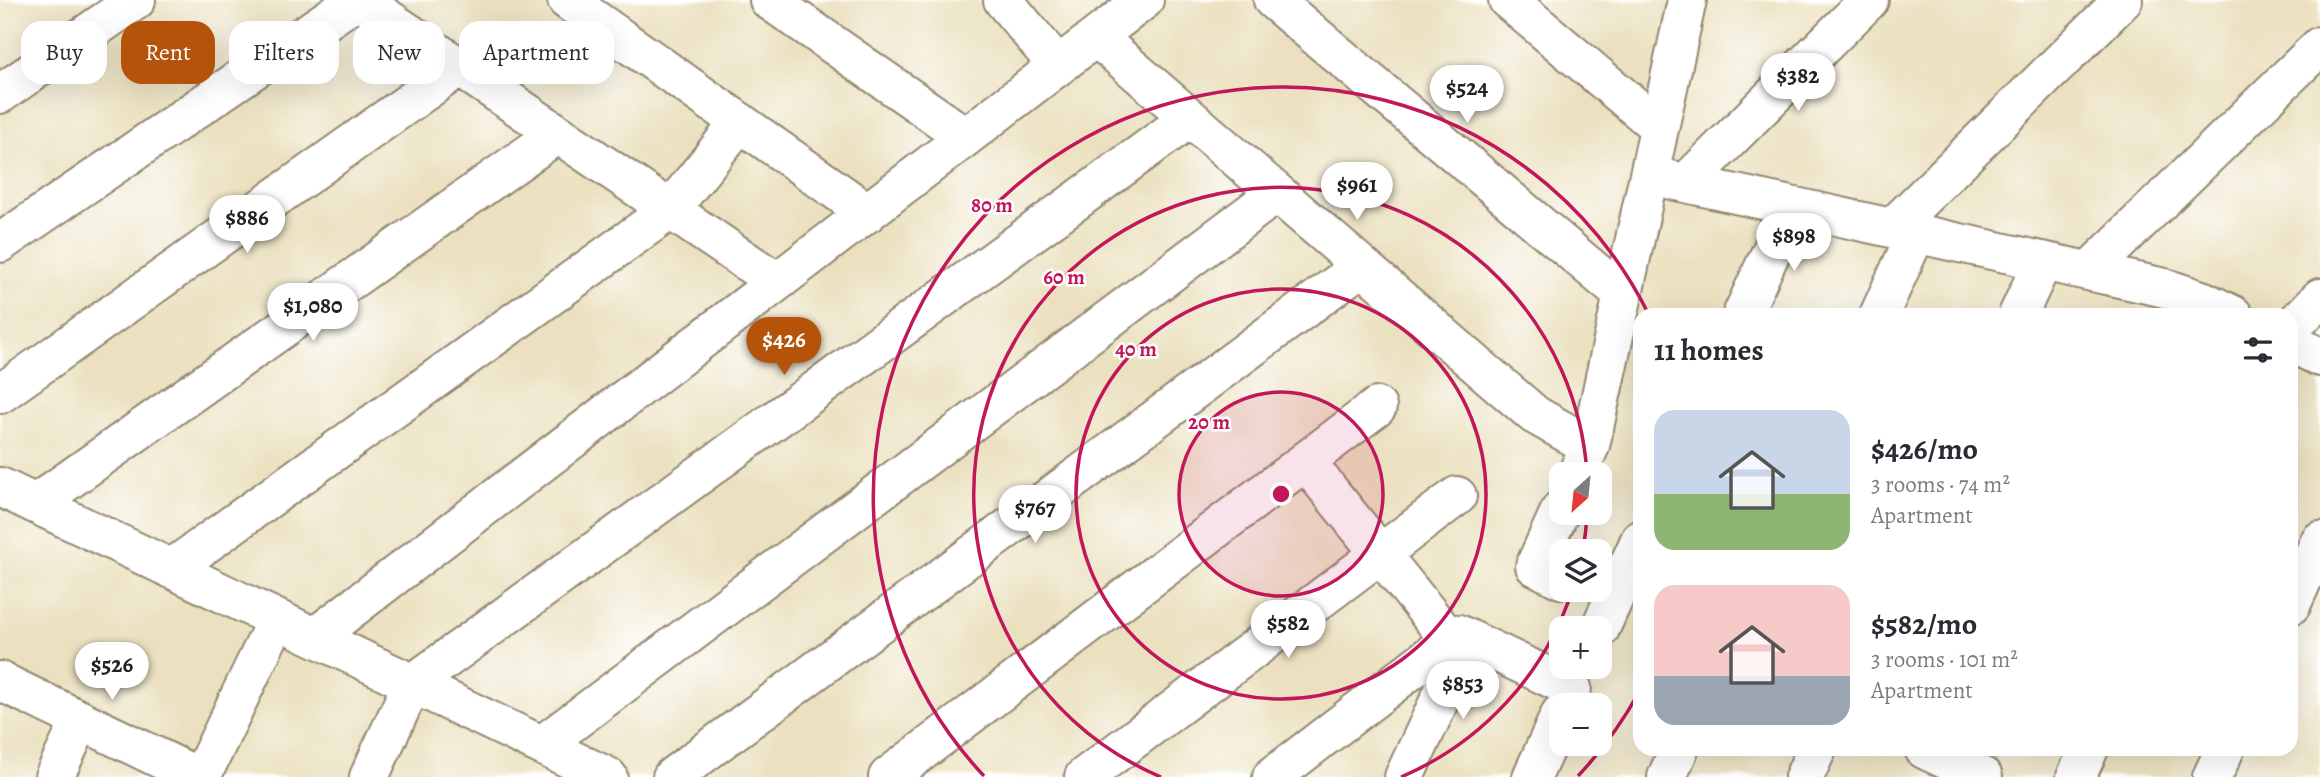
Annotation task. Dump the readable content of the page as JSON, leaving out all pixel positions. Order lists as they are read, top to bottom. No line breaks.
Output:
{"north":"bottom left","page":{"chip":["Buy","Rent","Filters","New","Apartment"],"price":["$382","$524","$961","$886","$898","$1,080","$426","$767","$582","$526","$853"],"heading":"11 homes","list":[{"name":"$426/mo","note":"3 rooms · 74 m² · Apartment"},{"name":"$582/mo","note":"3 rooms · 101 m² · Apartment"}],"map_buttons":["+","−"]},"rings":["80 m","60 m","40 m","20 m"]}
